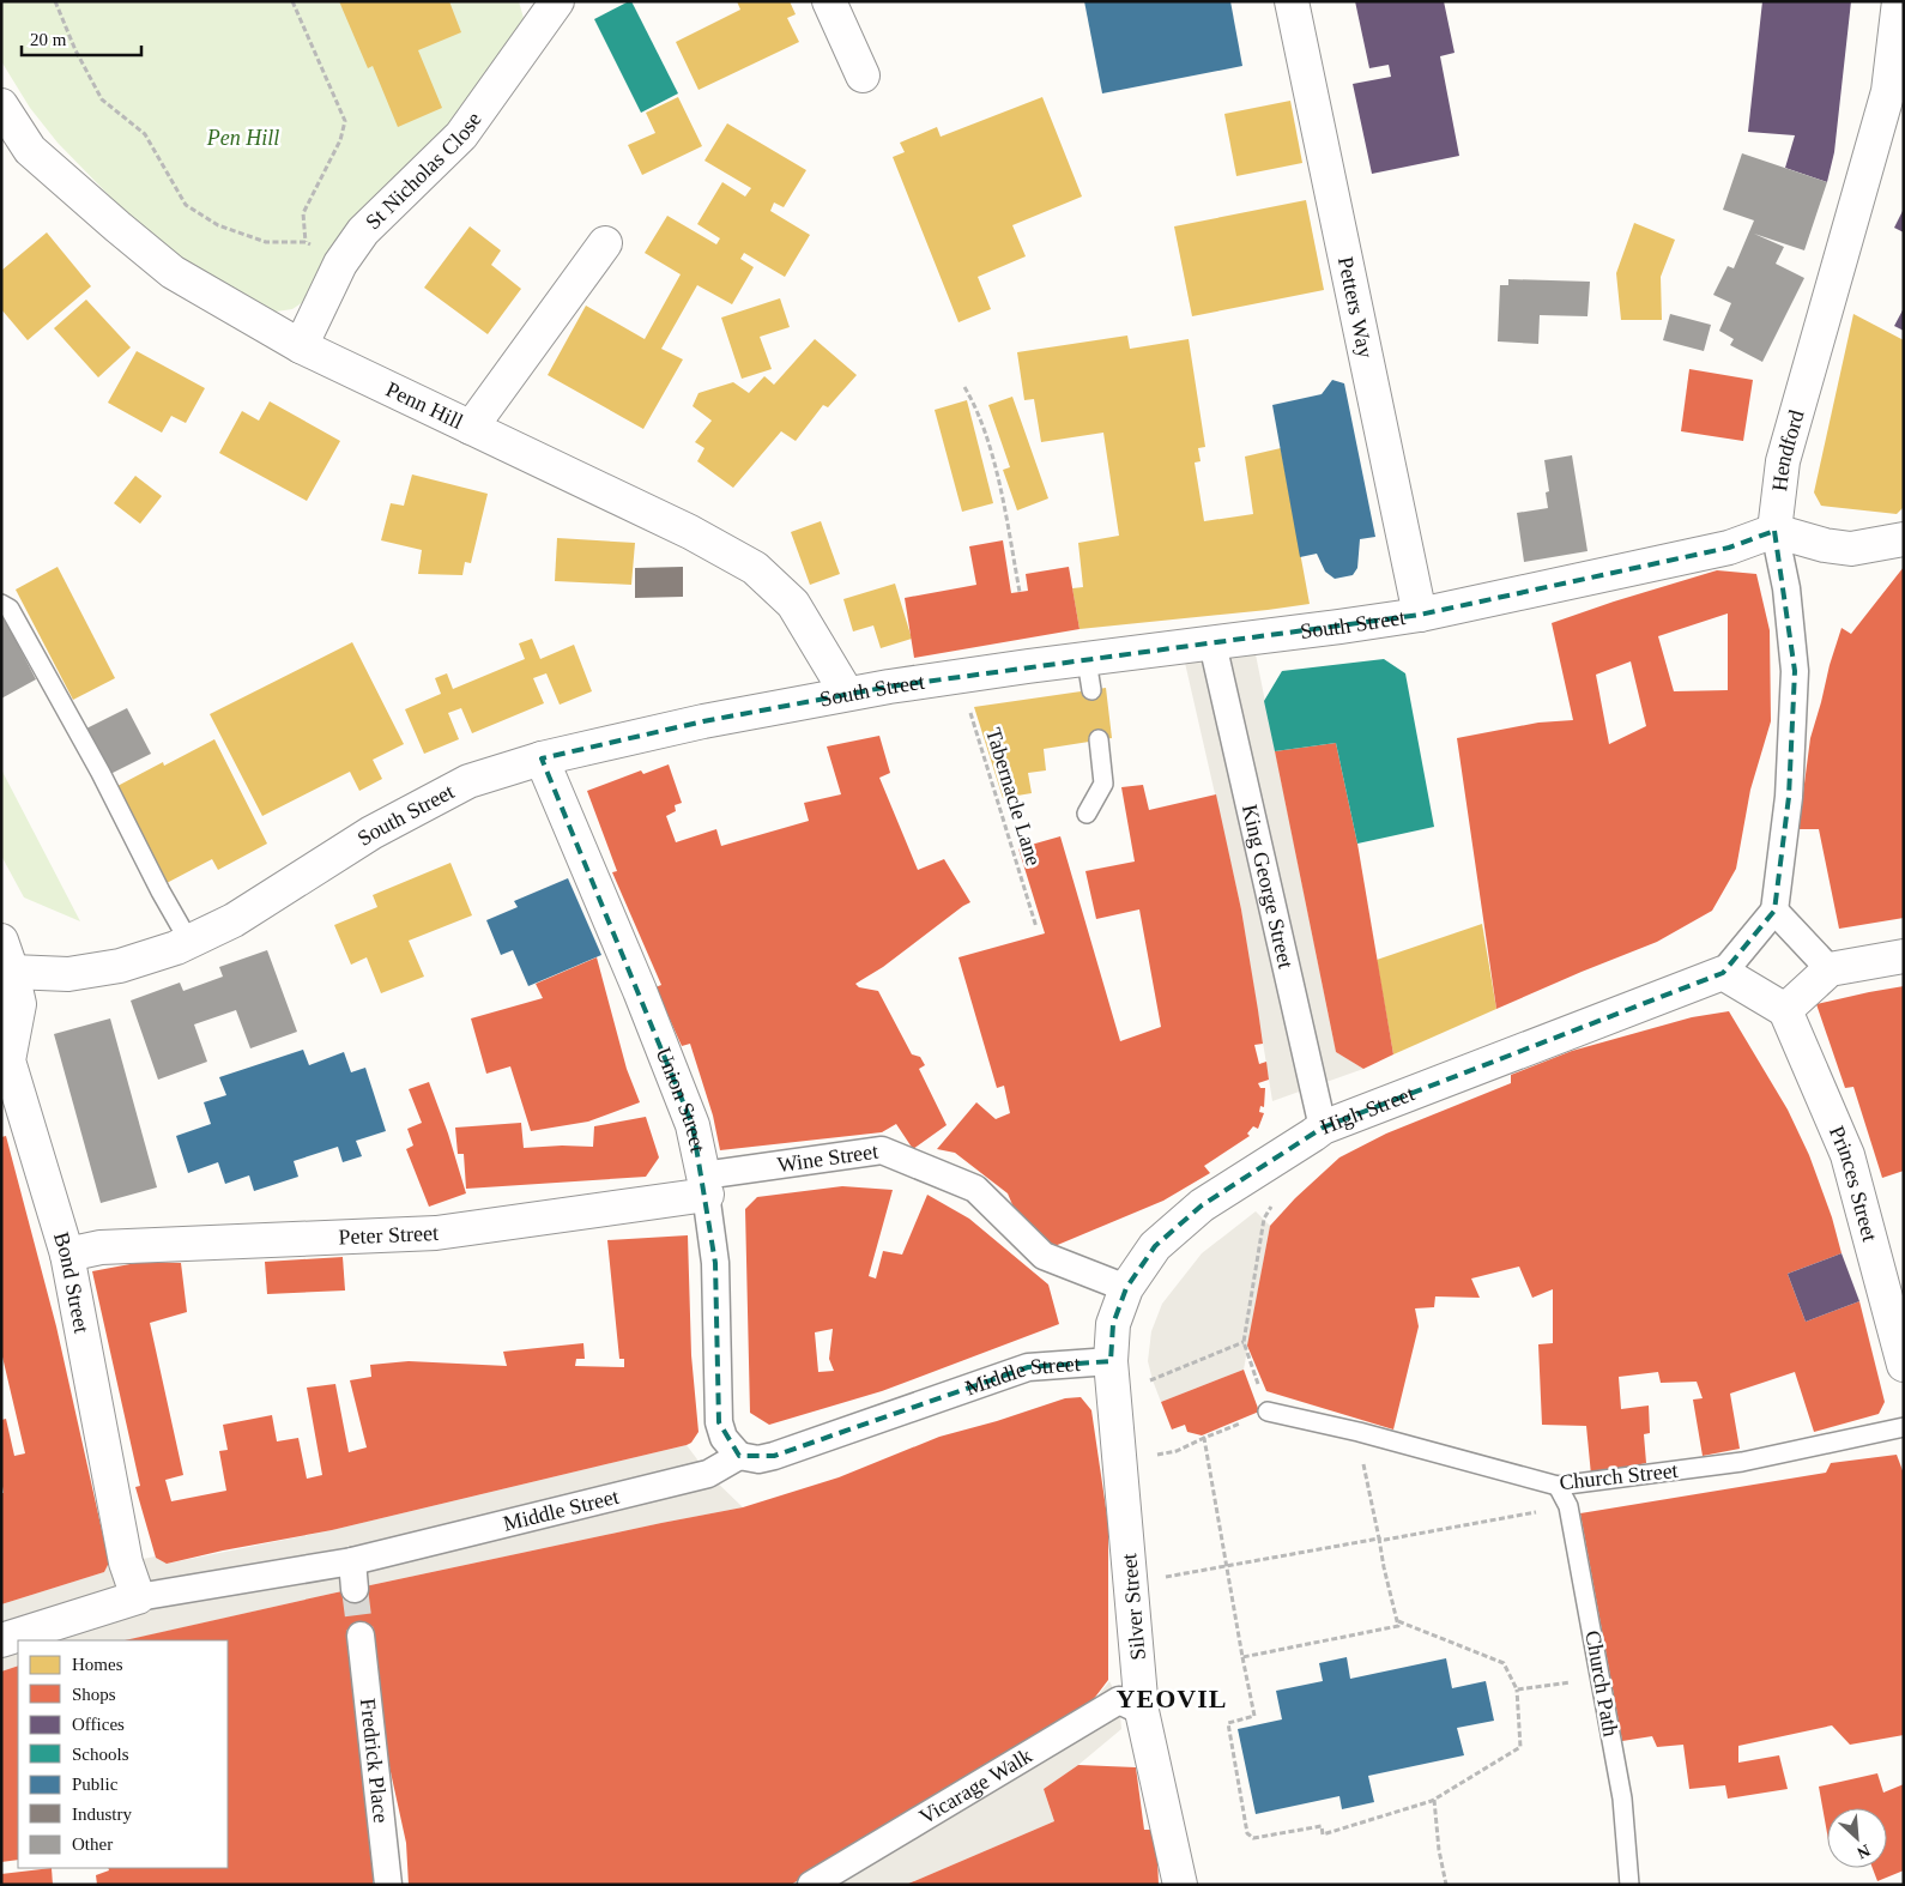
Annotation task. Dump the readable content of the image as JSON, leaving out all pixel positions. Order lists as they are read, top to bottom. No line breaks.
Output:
{"streets":{"street":["St Nicholas Close","Petters Way","Penn Hill","Hendford","South Street","King George Street","Union Street","High Street","Wine Street","Princes Street","Peter Street","Bond Street","Middle Street","Silver Street","Fredrick Place","Vicarage Walk"],"lane":["Church Street","Church Path"],"path":["Tabernacle Lane"]},"crossings":[["St Nicholas Close","Penn Hill"],["Petters Way","South Street"],["Penn Hill","South Street"],["Hendford","South Street"],["Hendford","High Street"],["South Street","Tabernacle Lane"],["South Street","King George Street"],["South Street","Union Street"],["South Street","Bond Street"],["King George Street","High Street"],["Union Street","Wine Street"],["Union Street","Peter Street"],["Union Street","Middle Street"],["High Street","Wine Street"],["High Street","Middle Street"],["High Street","Silver Street"],["Wine Street","Peter Street"],["Peter Street","Bond Street"],["Bond Street","Middle Street"],["Middle Street","Silver Street"],["Church Street","Church Path"],["Silver Street","Vicarage Walk"]],"districts":["YEOVIL"],"parks":["Pen Hill"],"legend":["Homes","Shops","Offices","Schools","Public","Industry","Other"],"scale_bar":"20 m","north":"bottom right"}
